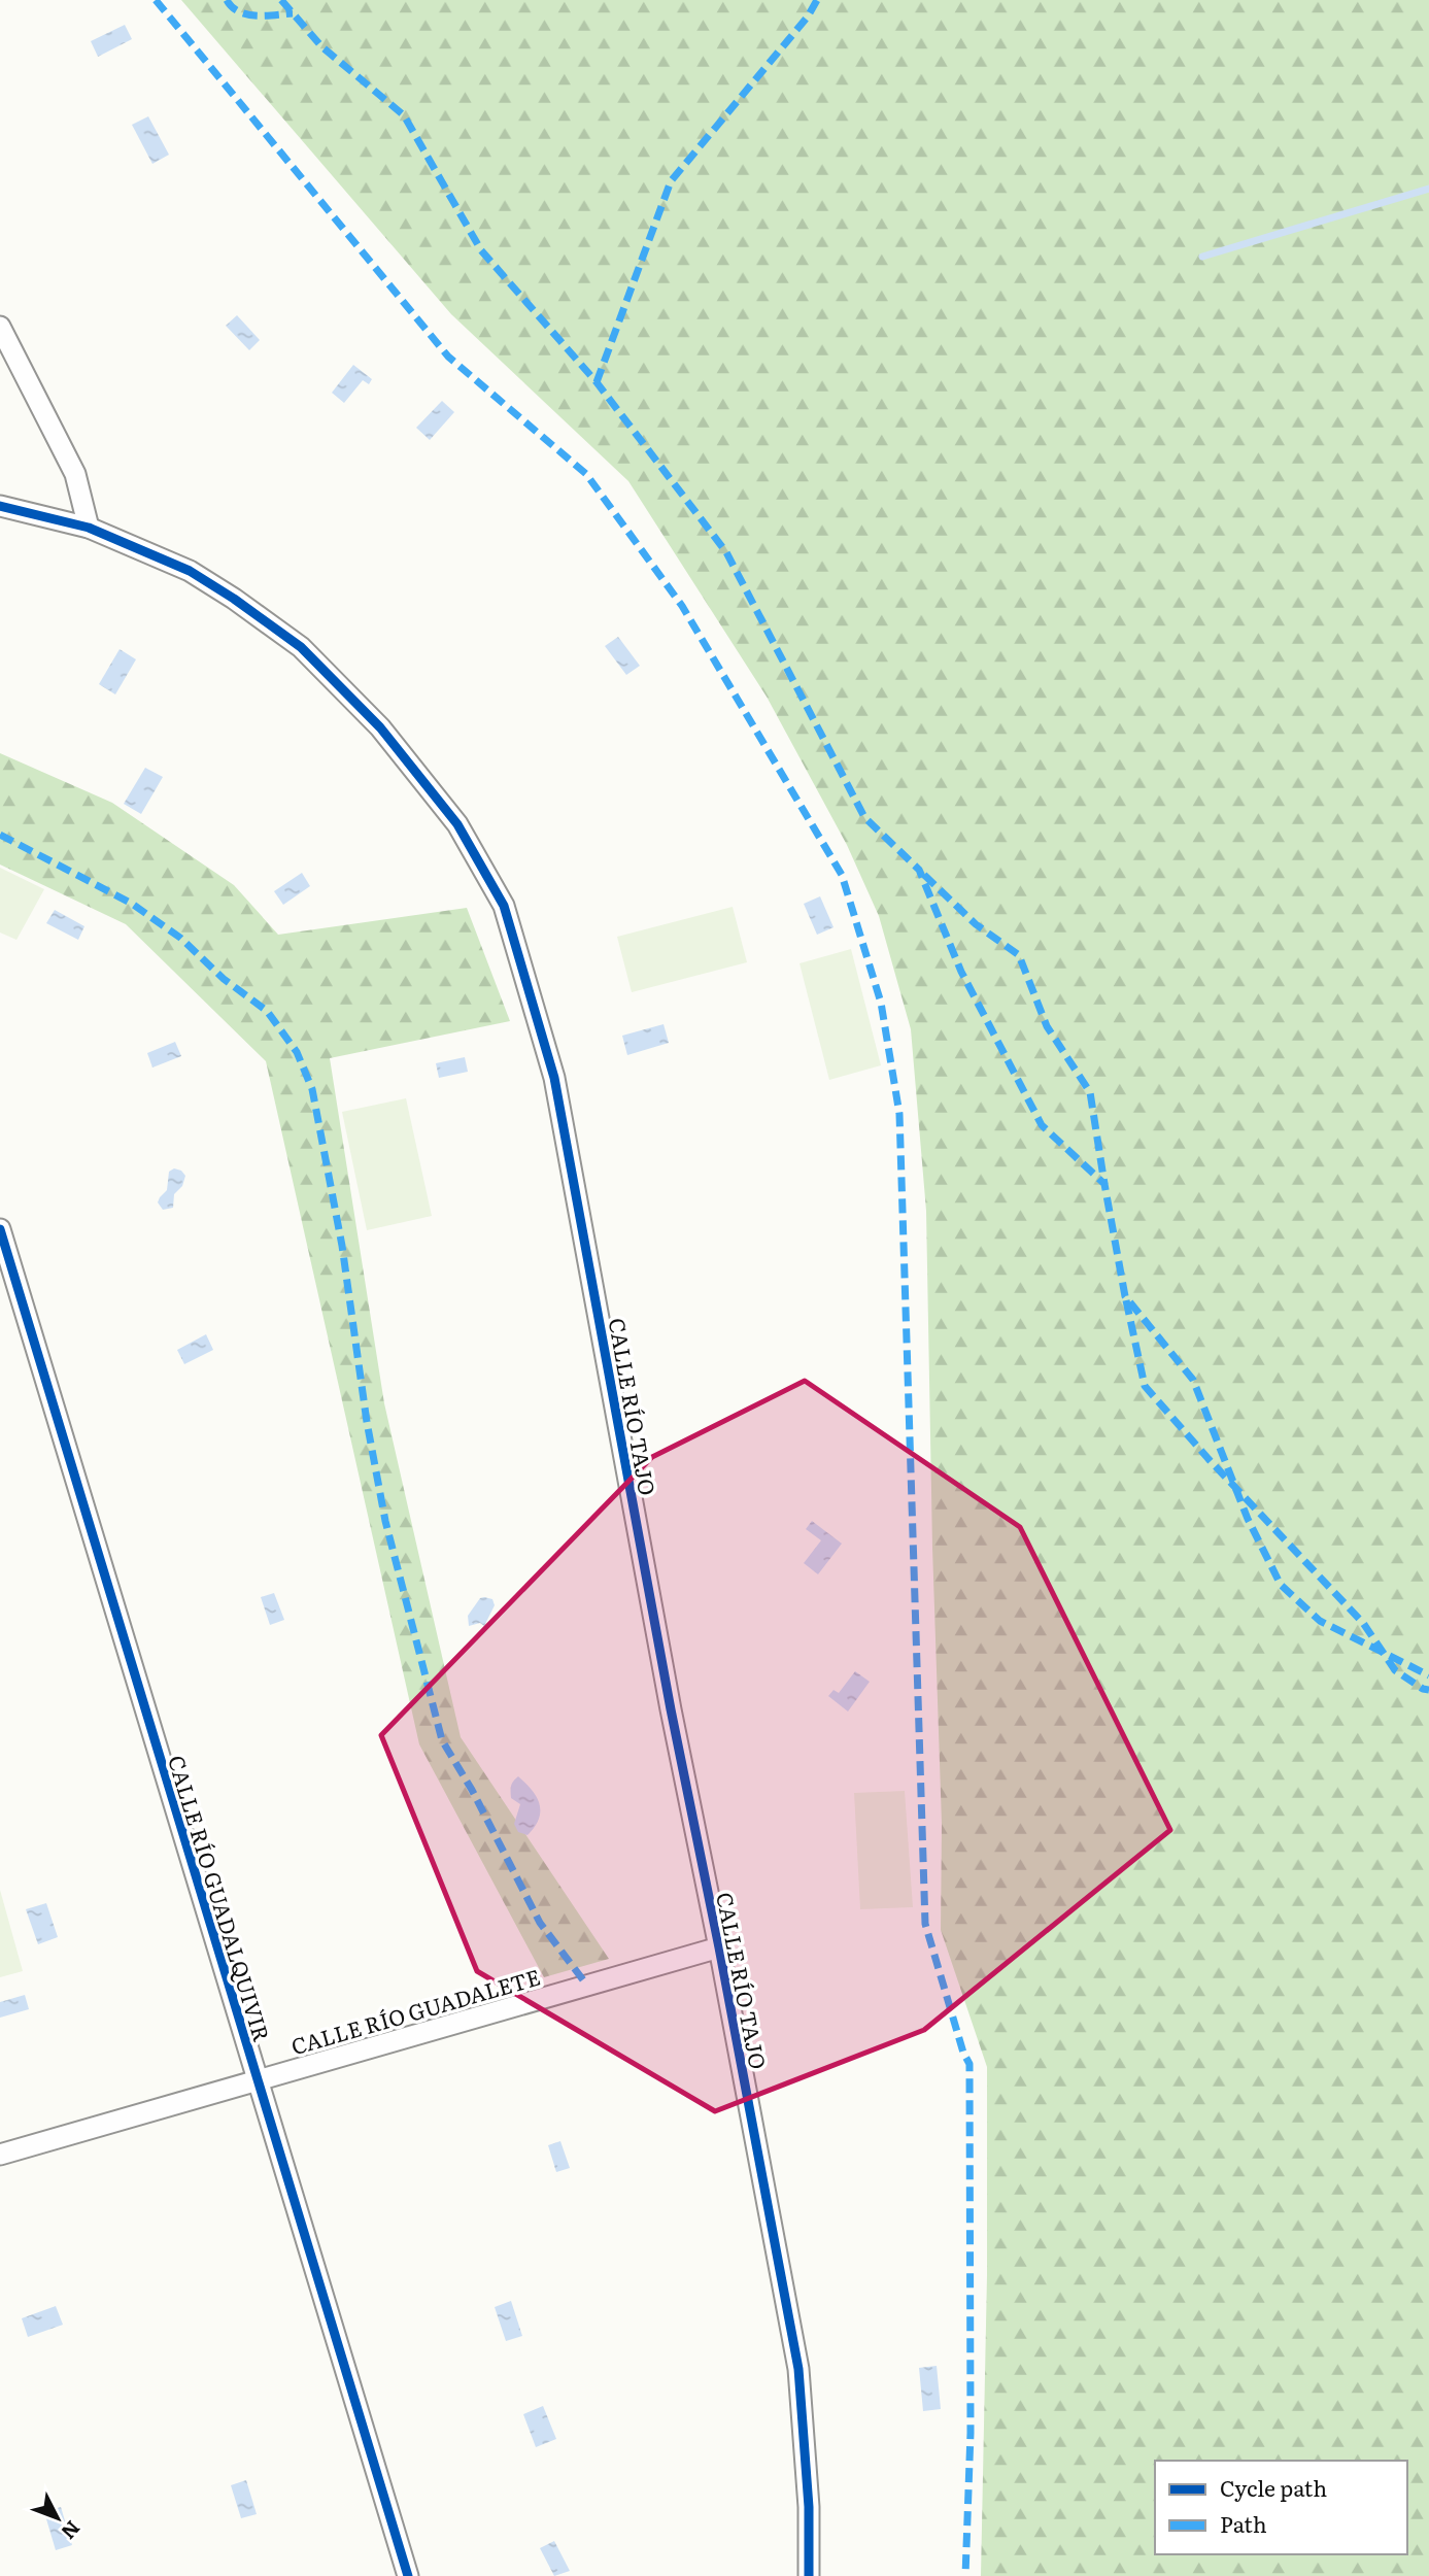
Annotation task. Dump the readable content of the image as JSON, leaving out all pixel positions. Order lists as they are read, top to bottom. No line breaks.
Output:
{"streets":{"street":["CALLE RÍO TAJO","CALLE RÍO GUADALQUIVIR","CALLE RÍO GUADALETE"]},"crossings":[["CALLE RÍO TAJO","CALLE RÍO GUADALETE"],["CALLE RÍO GUADALQUIVIR","CALLE RÍO GUADALETE"]],"legend":["Cycle path","Path"],"north":"bottom right"}
